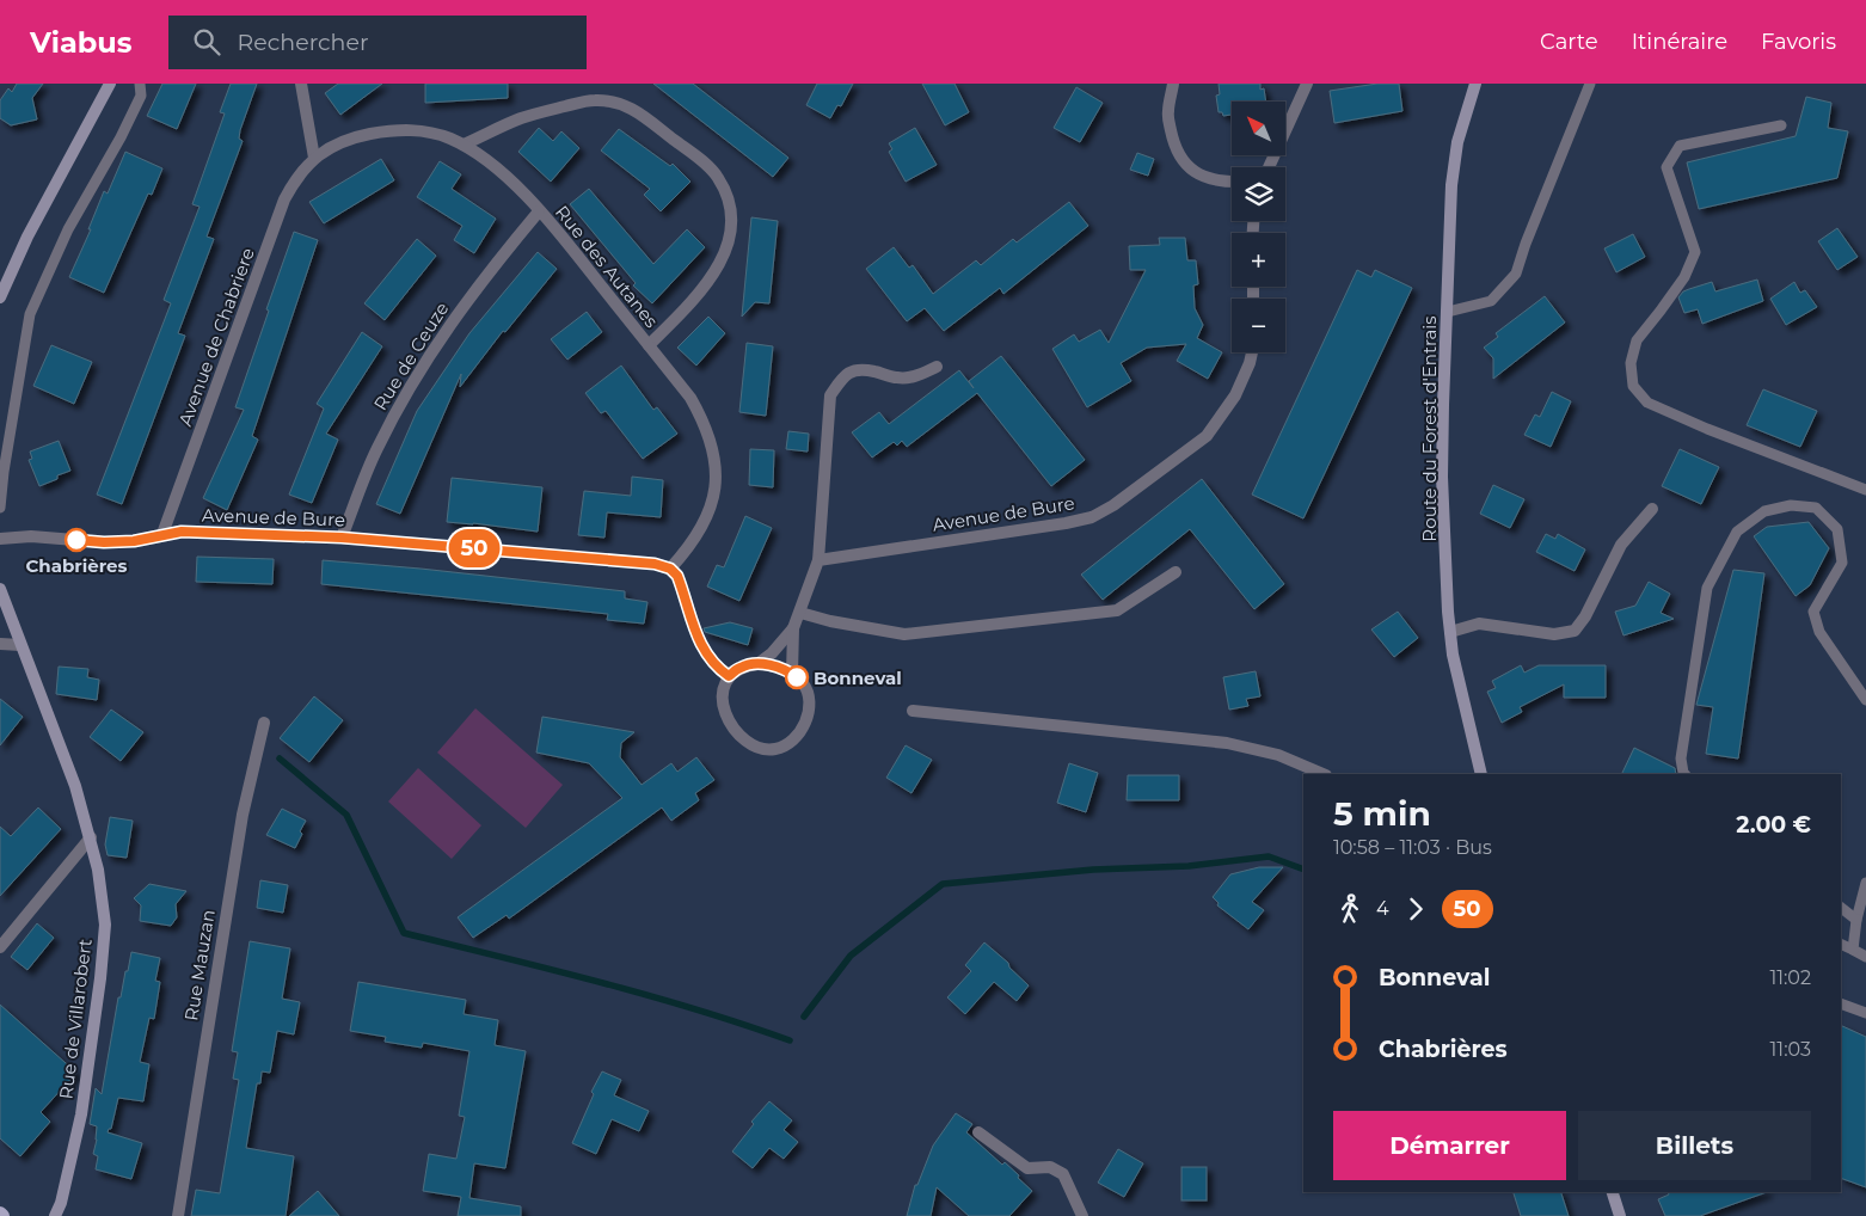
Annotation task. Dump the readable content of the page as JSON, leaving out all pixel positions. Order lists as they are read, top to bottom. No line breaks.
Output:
{"streets":{"main road":["Route du Forest d'Entrais","Rue de Villarobert"],"street":["Rue des Autanes","Avenue de Chabriere","Rue de Ceuze","Avenue de Bure","Rue Mauzan"]},"crossings":[["Rue des Autanes","Avenue de Chabriere"],["Rue des Autanes","Rue de Ceuze"],["Rue des Autanes","Avenue de Bure"],["Avenue de Chabriere","Avenue de Bure"],["Rue de Ceuze","Avenue de Bure"]],"places":["Chabrières","Bonneval"],"lines":["bus line 50"],"north":"top left","page":{"header":"Viabus","search":"Rechercher","nav":["Carte","Itinéraire","Favoris"],"on_map":"50","map_buttons":["+","−"],"heading":["5 min","10:58 – 11:03 · Bus","2.00 €"],"legs":["4","50"],"list":[{"name":"Bonneval","value":"11:02"},{"name":"Chabrières","value":"11:03"}],"buttons":["Démarrer","Billets"]}}
